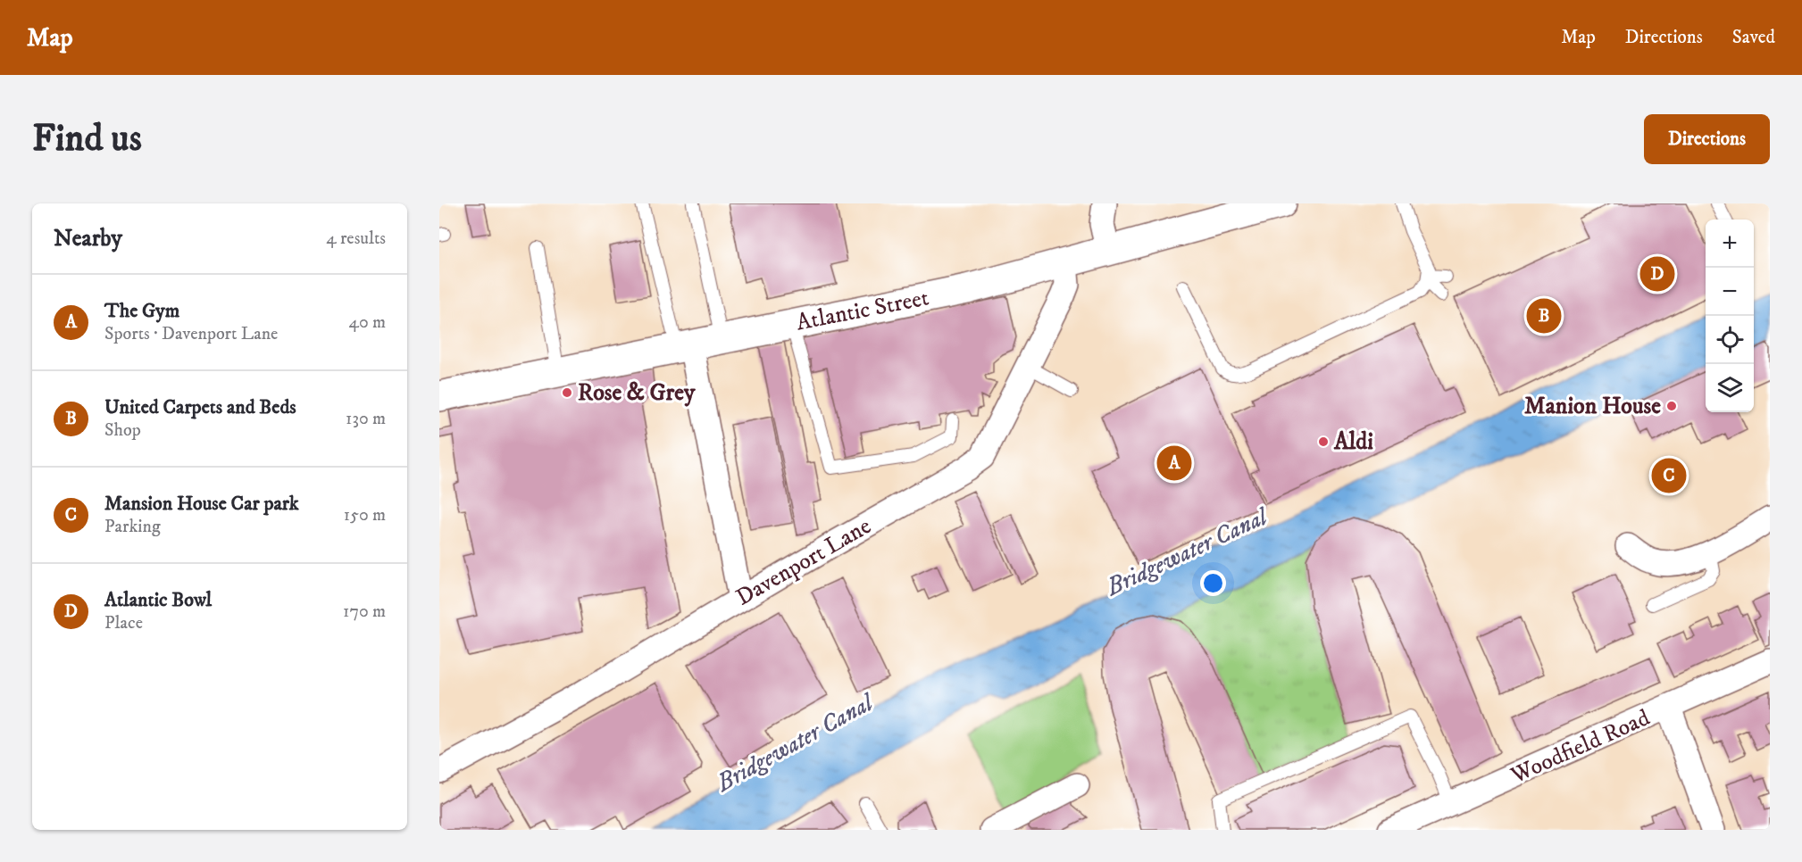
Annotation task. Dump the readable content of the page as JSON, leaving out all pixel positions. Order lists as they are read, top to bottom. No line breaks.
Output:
{"streets":{"street":["Atlantic Street","Davenport Lane","Woodfield Road"]},"crossings":[["Atlantic Street","Davenport Lane"]],"water":["Bridgewater Canal"],"places":["Rose & Grey","Manion House","Aldi"],"page":{"header":"Map","nav":["Map","Directions","Saved"],"buttons":"Directions","title":"Find us","heading":["Nearby","4 results"],"map_buttons":["+","−"],"pins":["D","B","A","C"],"list":[{"mark":"A","name":"The Gym","note":"Sports · Davenport Lane","value":"40 m"},{"mark":"B","name":"United Carpets and Beds","note":"Shop","value":"130 m"},{"mark":"C","name":"Mansion House Car park","note":"Parking","value":"150 m"},{"mark":"D","name":"Atlantic Bowl","note":"Place","value":"170 m"}]}}
